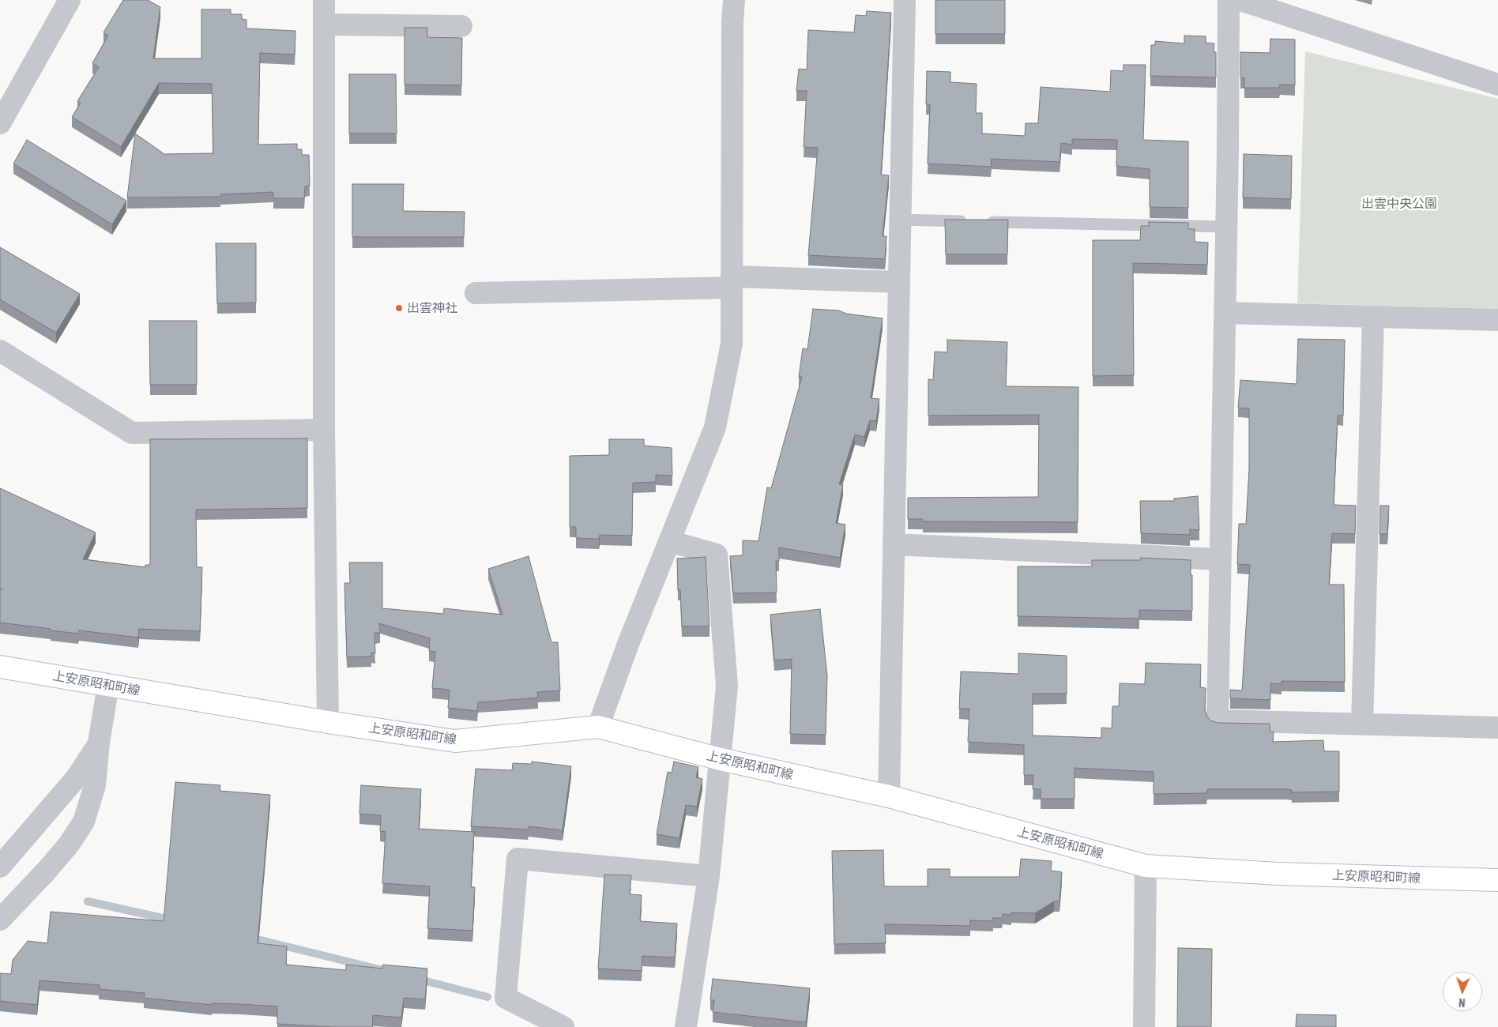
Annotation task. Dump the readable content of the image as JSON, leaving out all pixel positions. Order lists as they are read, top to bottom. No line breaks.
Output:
{"streets":{"main road":["上安原昭和町線"]},"parks":["出雲中央公園"],"places":["出雲神社"],"north":"bottom"}
